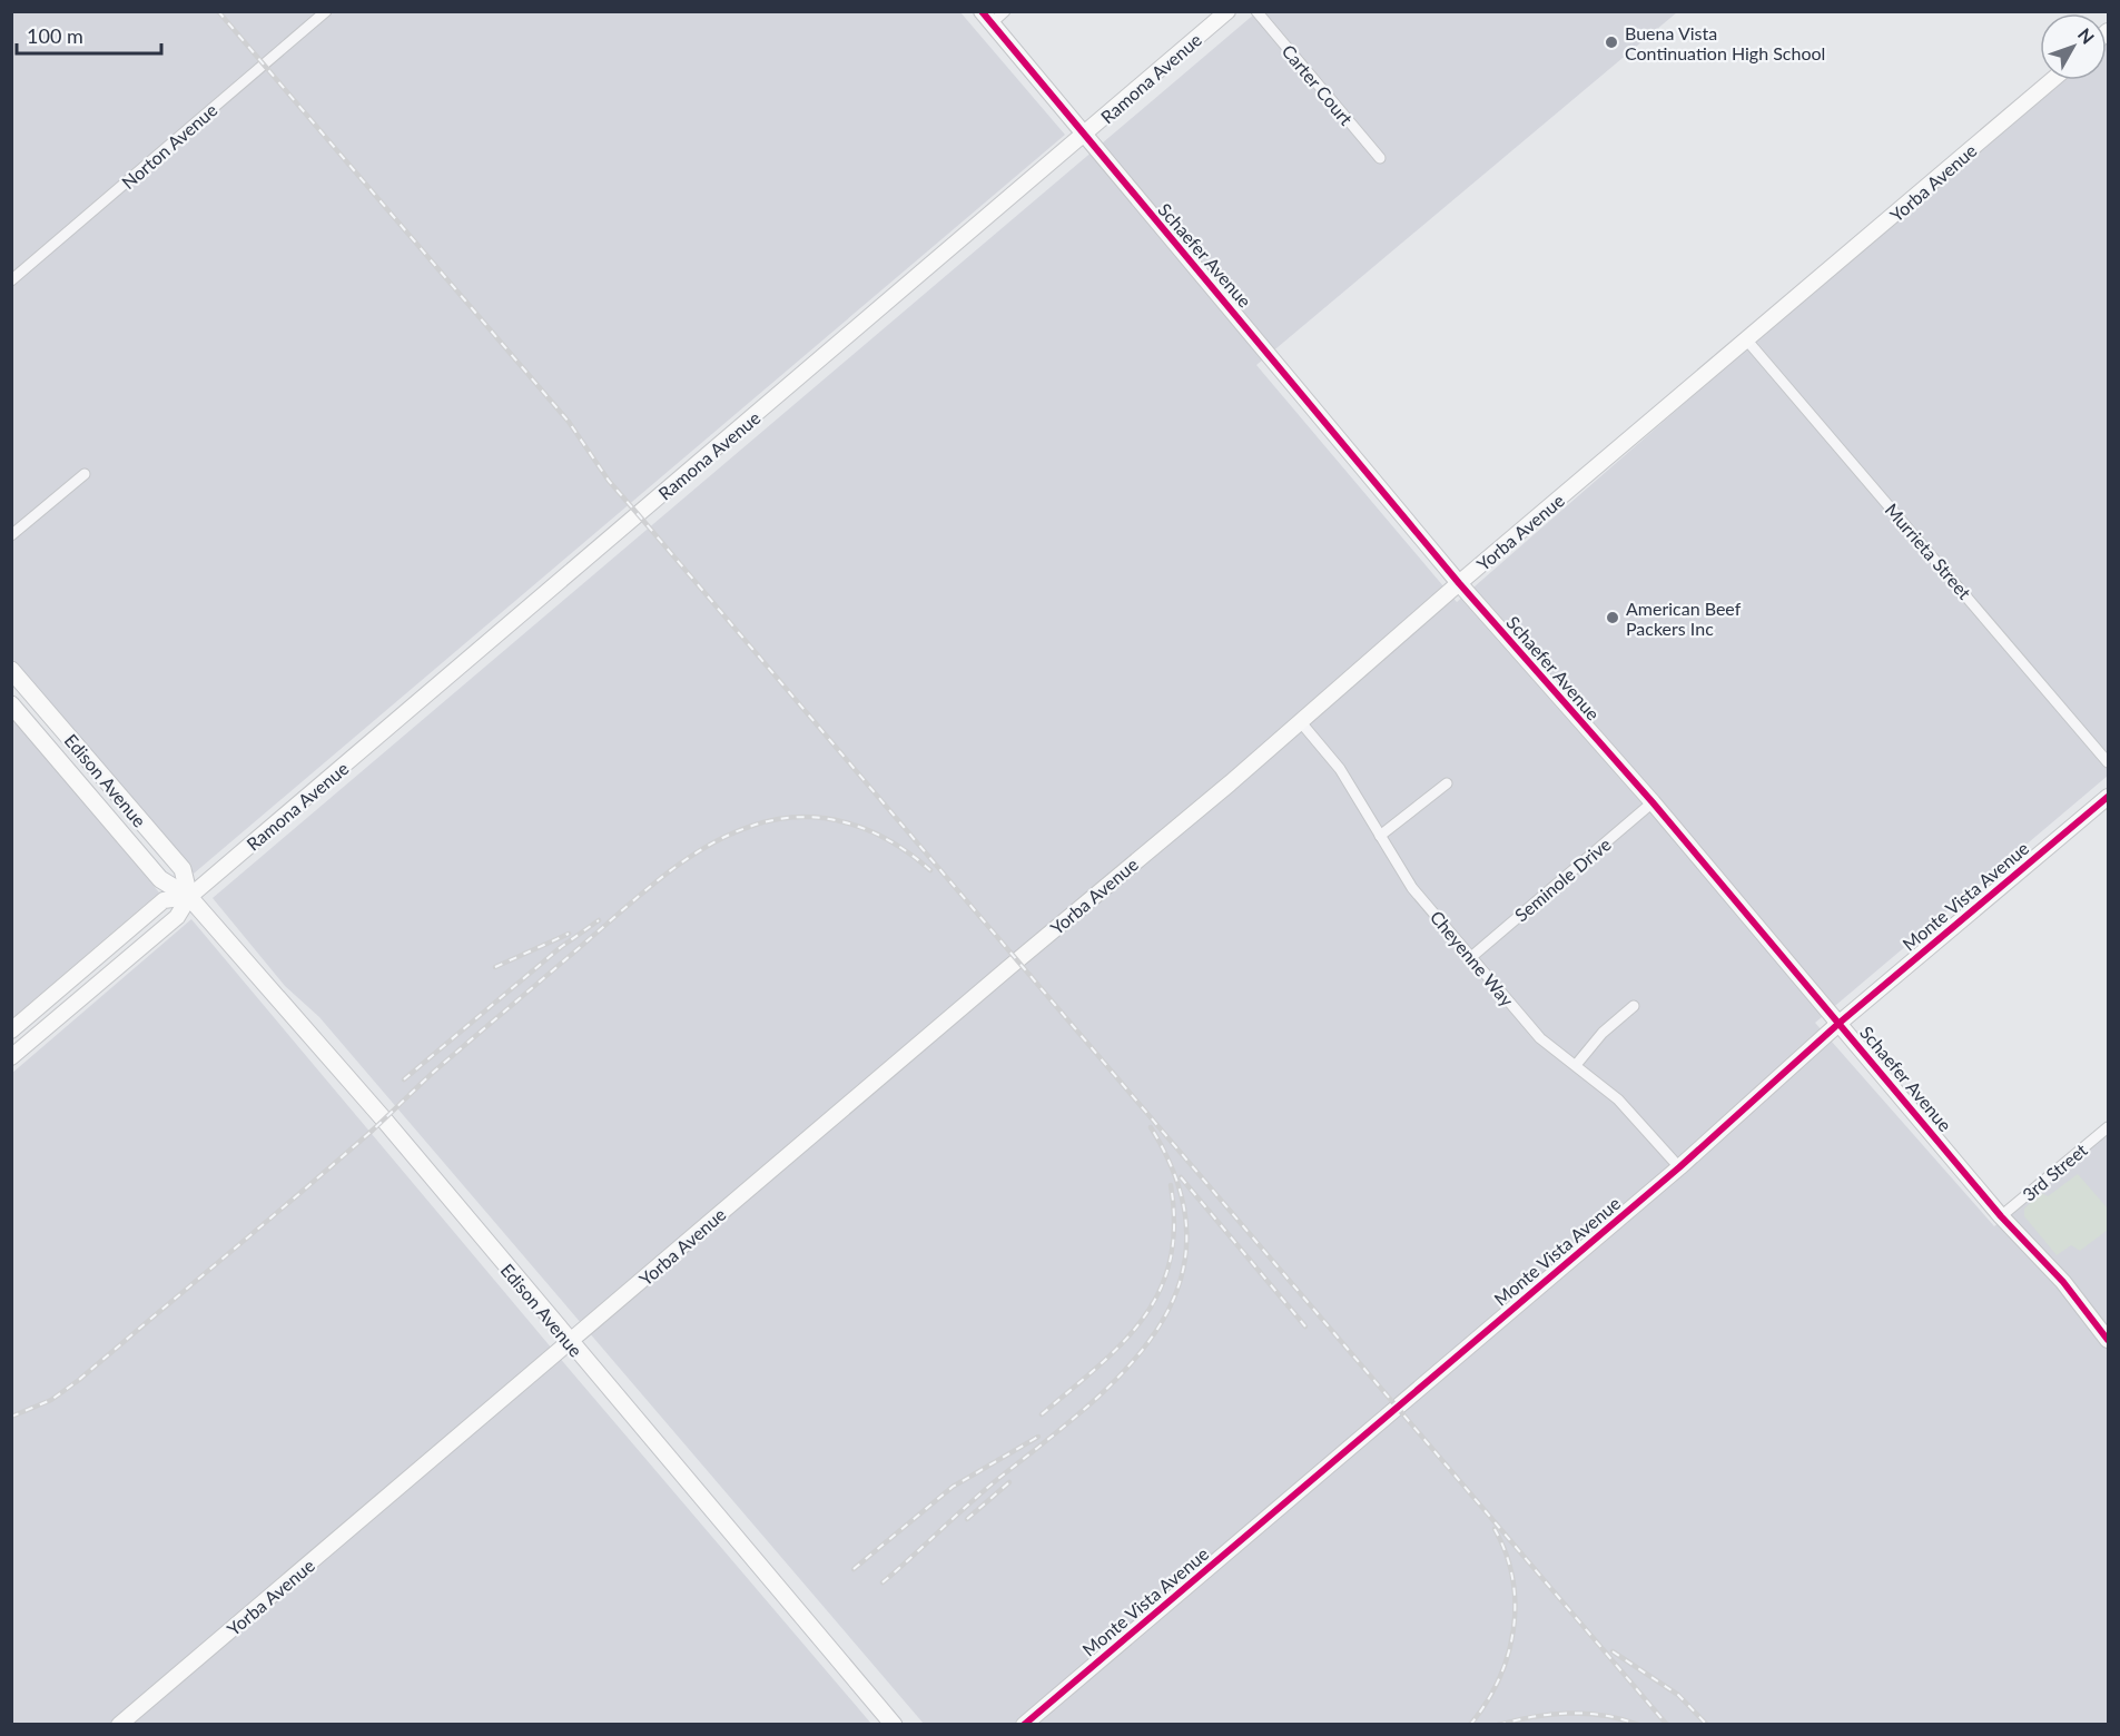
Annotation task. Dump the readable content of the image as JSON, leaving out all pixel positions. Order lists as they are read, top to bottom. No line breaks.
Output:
{"streets":{"main road":["Edison Avenue"],"street":["Ramona Avenue","Carter Court","Norton Avenue","Yorba Avenue","Schaefer Avenue","Murrieta Street","Seminole Drive","Monte Vista Avenue","Cheyenne Way","3rd Street"]},"crossings":[["Ramona Avenue","Schaefer Avenue"],["Ramona Avenue","Edison Avenue"],["Yorba Avenue","Schaefer Avenue"],["Yorba Avenue","Murrieta Street"],["Yorba Avenue","Edison Avenue"],["Yorba Avenue","Cheyenne Way"],["Schaefer Avenue","Seminole Drive"],["Schaefer Avenue","Monte Vista Avenue"],["Schaefer Avenue","3rd Street"],["Seminole Drive","Cheyenne Way"],["Monte Vista Avenue","Cheyenne Way"]],"places":["Buena Vista Continuation High School","American Beef Packers Inc"],"scale_bar":"100 m","north":"top right"}
